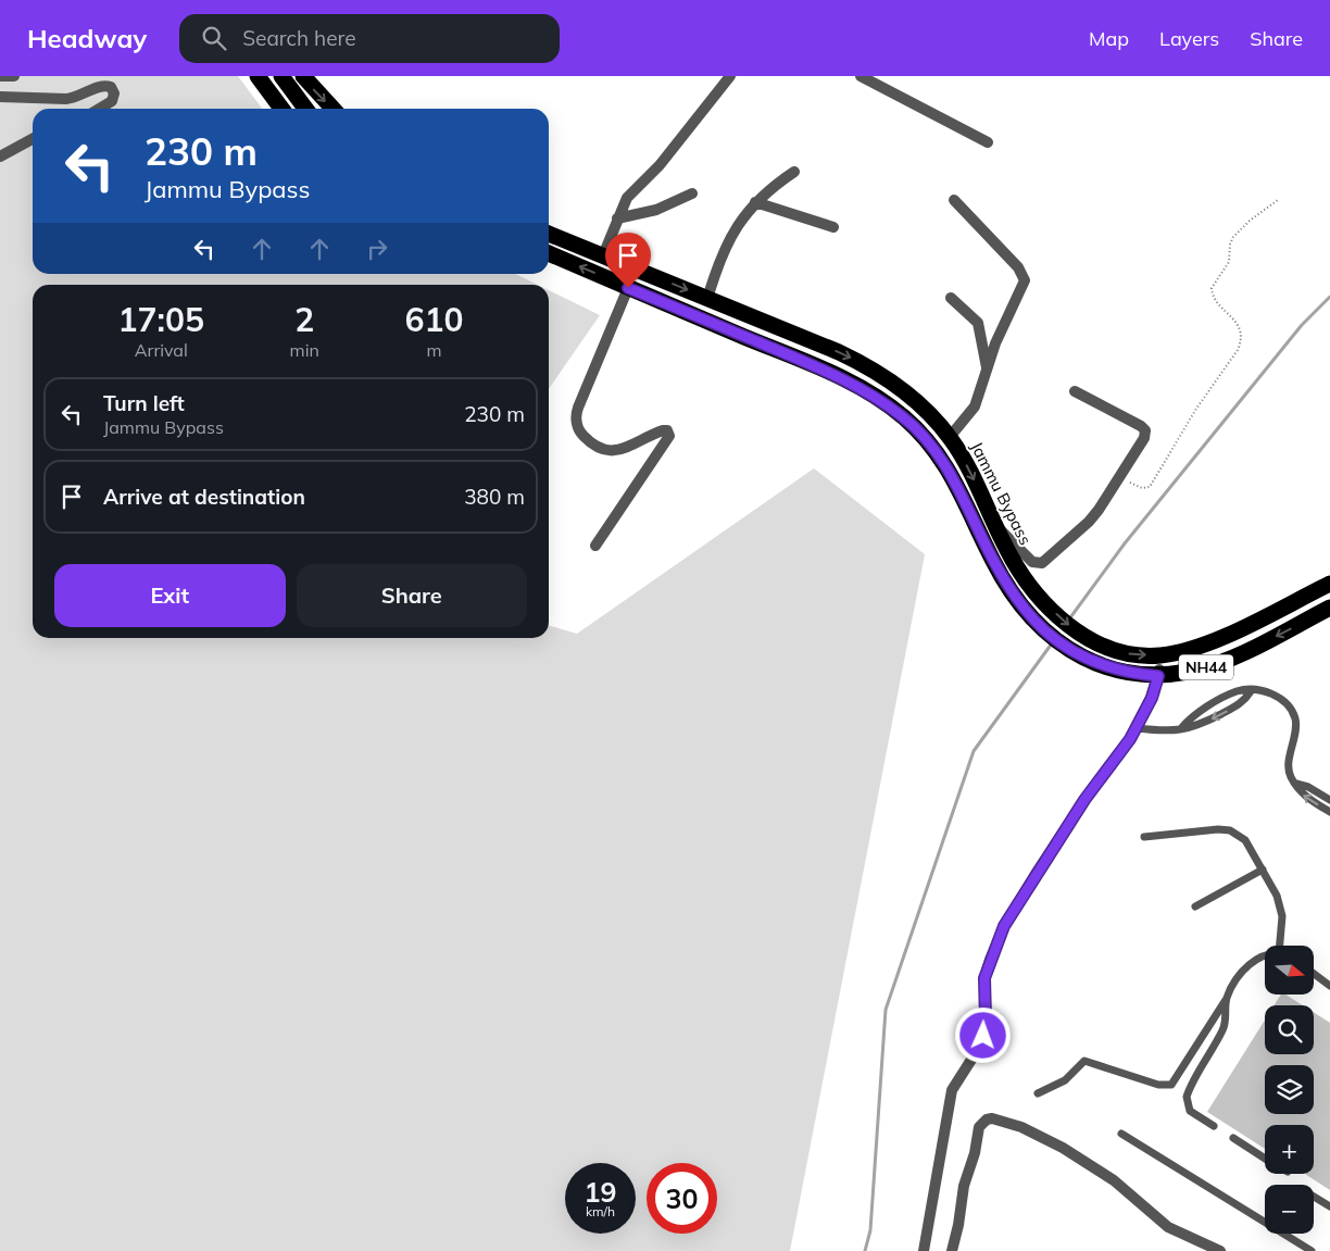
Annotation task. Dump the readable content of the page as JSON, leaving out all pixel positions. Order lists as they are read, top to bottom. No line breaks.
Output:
{"streets":{"highway":["Jammu Bypass","NH44"]},"north":"right","page":{"header":"Headway","search":"Search here","nav":["Map","Layers","Share"],"turn":["230 m","Jammu Bypass"],"eta":["17:05","Arrival","2","min","610","m"],"list":[{"name":"Turn left","note":"Jammu Bypass","value":"230 m"},{"name":"Arrive at destination","value":"380 m"}],"buttons":["Exit","Share"],"map_buttons":["+","−"],"speed":"19 km/h","limit":"30"}}
